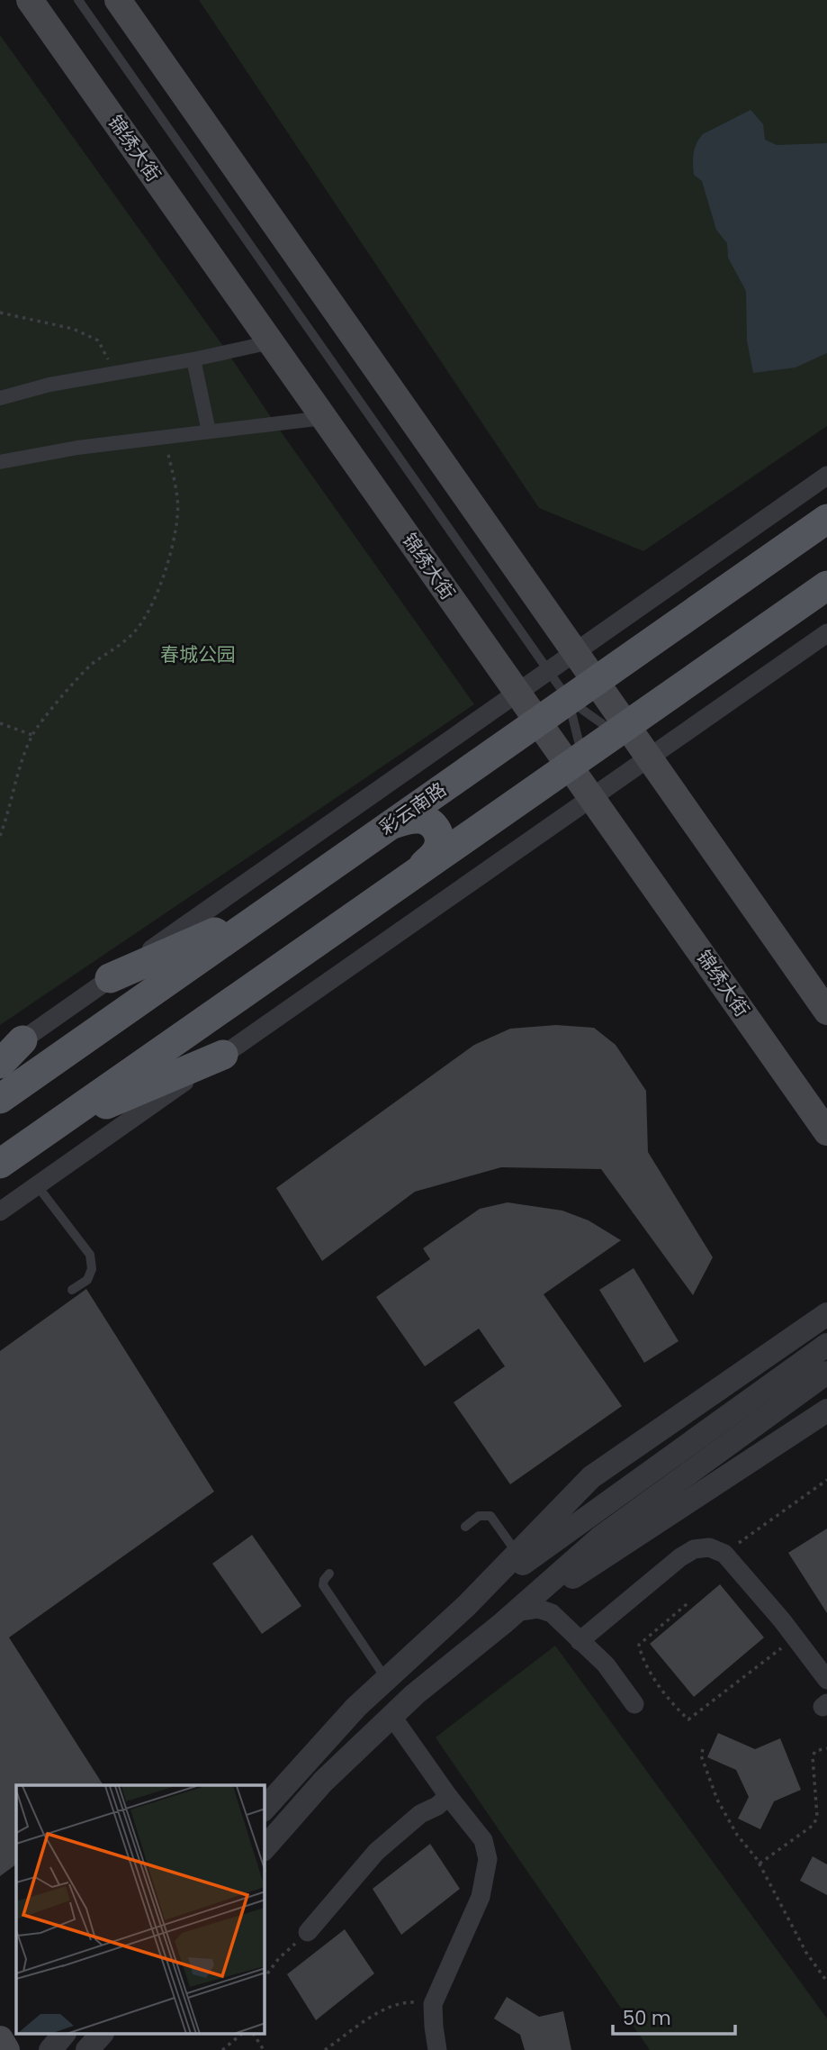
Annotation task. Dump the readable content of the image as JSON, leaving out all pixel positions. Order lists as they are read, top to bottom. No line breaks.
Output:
{"streets":{"main road":["锦绣大街","彩云南路"]},"crossings":[["锦绣大街","彩云南路"]],"parks":["春城公园"],"scale_bar":"50 m"}
